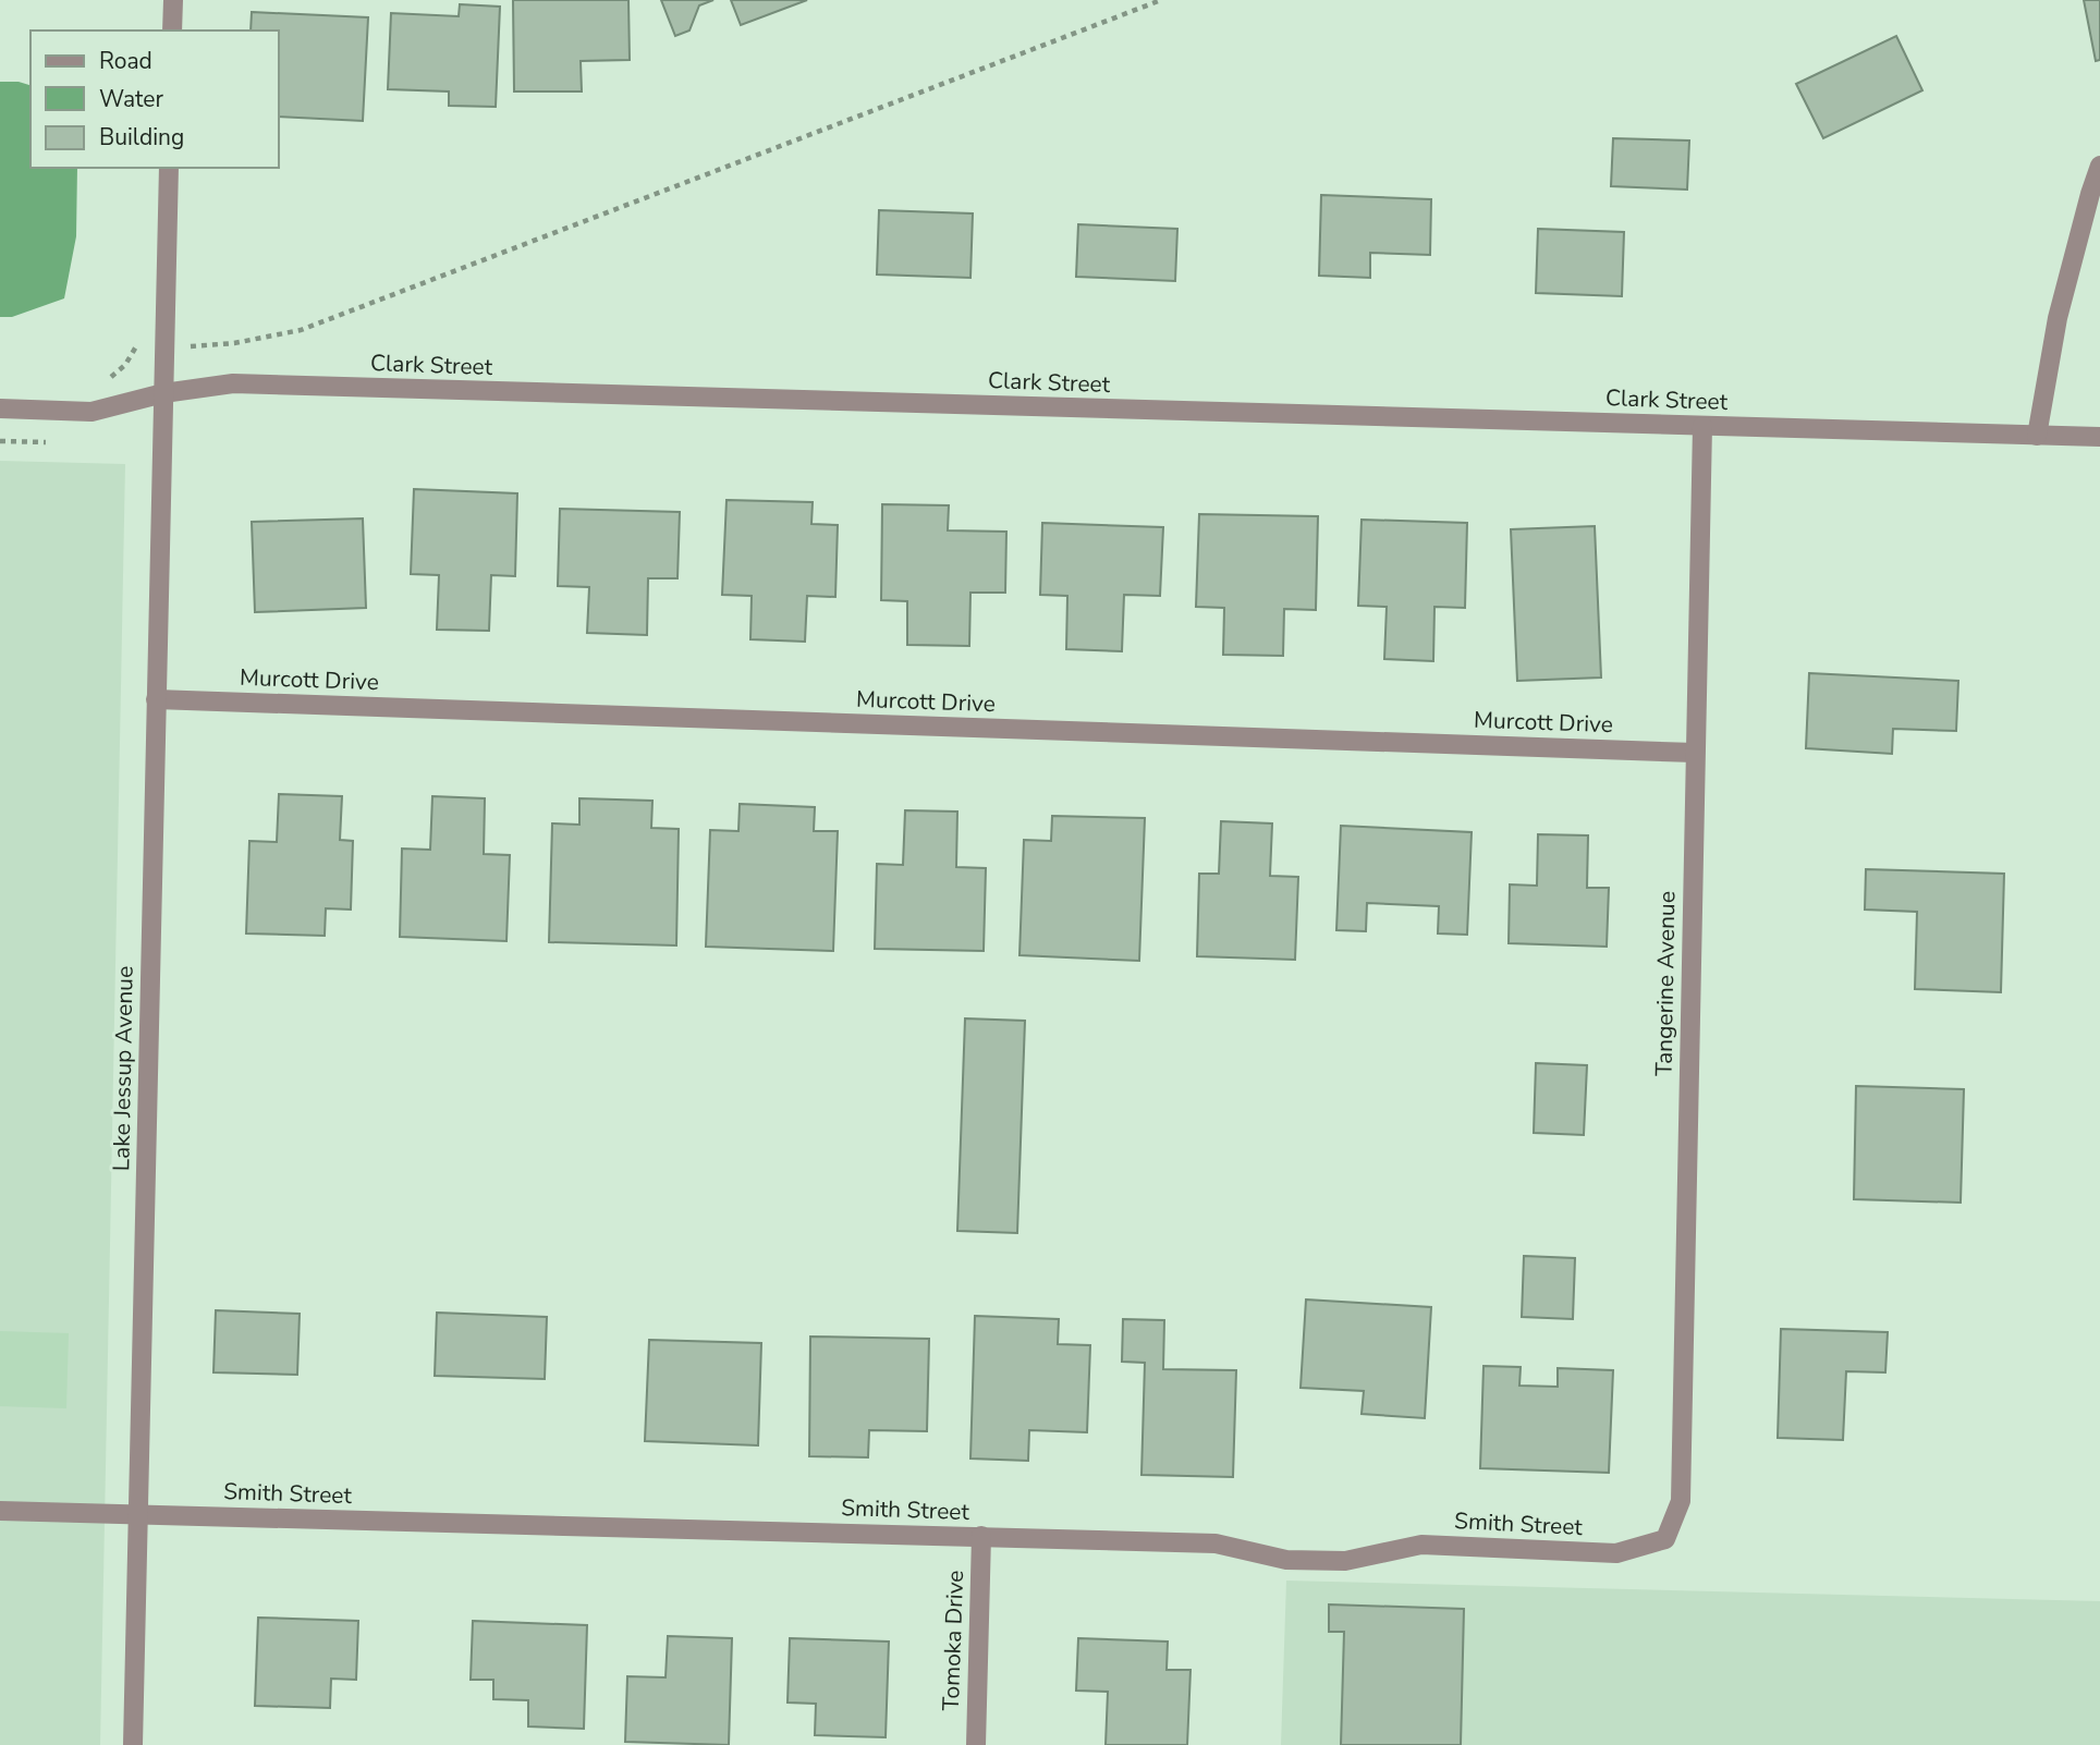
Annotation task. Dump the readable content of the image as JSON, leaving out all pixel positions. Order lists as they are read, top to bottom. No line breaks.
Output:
{"streets":{"street":["Clark Street","Murcott Drive","Tangerine Avenue","Lake Jessup Avenue","Smith Street","Tomoka Drive"]},"crossings":[["Clark Street","Tangerine Avenue"],["Clark Street","Lake Jessup Avenue"],["Murcott Drive","Tangerine Avenue"],["Murcott Drive","Lake Jessup Avenue"],["Tangerine Avenue","Smith Street"],["Lake Jessup Avenue","Smith Street"],["Smith Street","Tomoka Drive"]],"legend":["Road","Water","Building"]}
